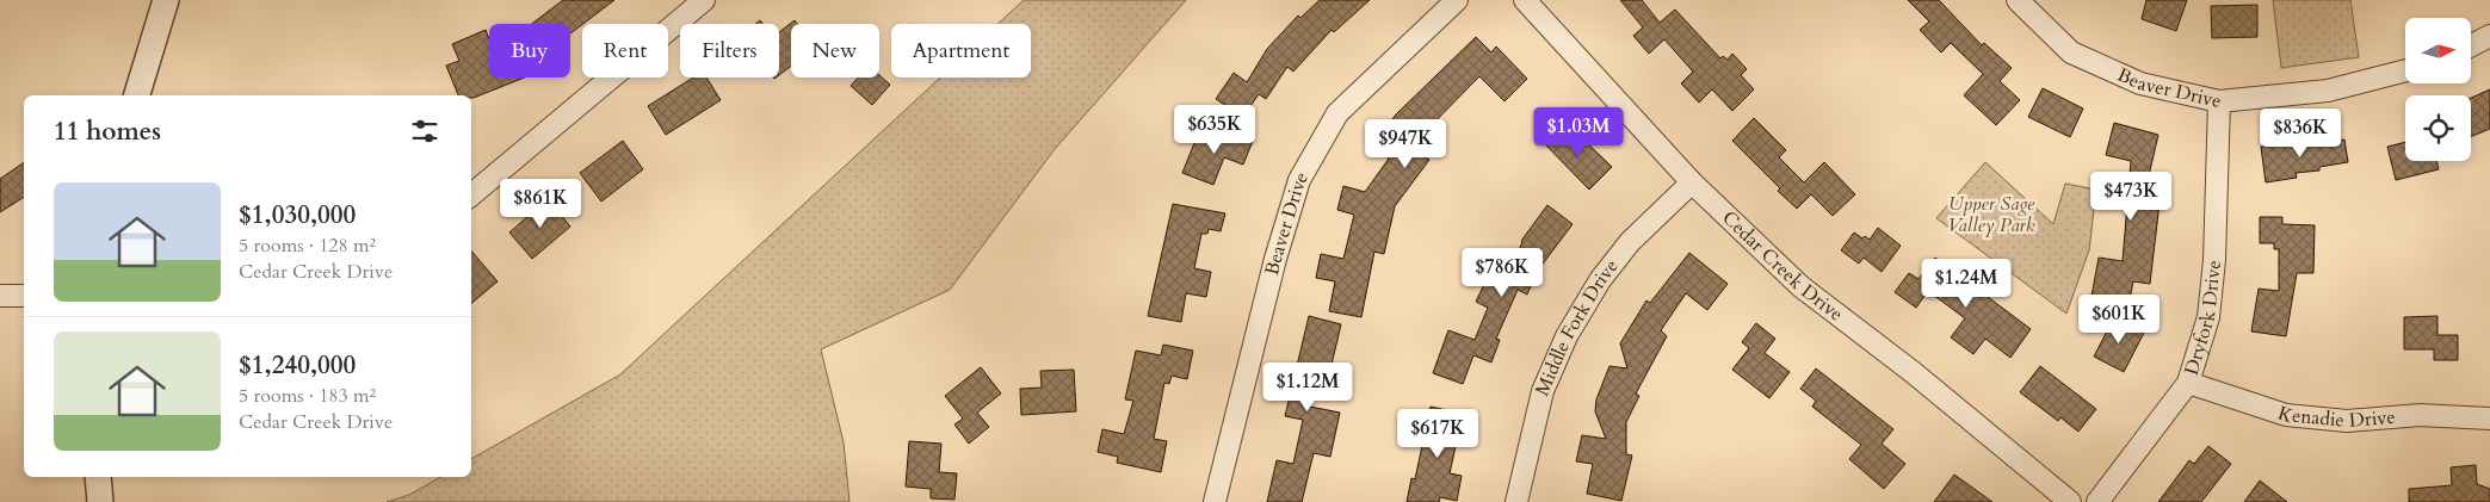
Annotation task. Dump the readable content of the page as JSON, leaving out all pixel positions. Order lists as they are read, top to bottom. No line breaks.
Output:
{"streets":{"street":["Beaver Drive","Cedar Creek Drive","Dryfork Drive","Middle Fork Drive","Kenadie Drive"]},"crossings":[["Beaver Drive","Dryfork Drive"],["Cedar Creek Drive","Middle Fork Drive"],["Dryfork Drive","Kenadie Drive"]],"parks":["Upper Sage Valley Park"],"north":"right","page":{"chip":["Buy","Rent","Filters","New","Apartment"],"heading":"11 homes","price":["$635K","$1.03M","$836K","$947K","$473K","$861K","$786K","$1.24M","$601K","$1.12M","$617K"],"list":[{"name":"$1,030,000","note":"5 rooms · 128 m² · Cedar Creek Drive"},{"name":"$1,240,000","note":"5 rooms · 183 m² · Cedar Creek Drive"}]}}
